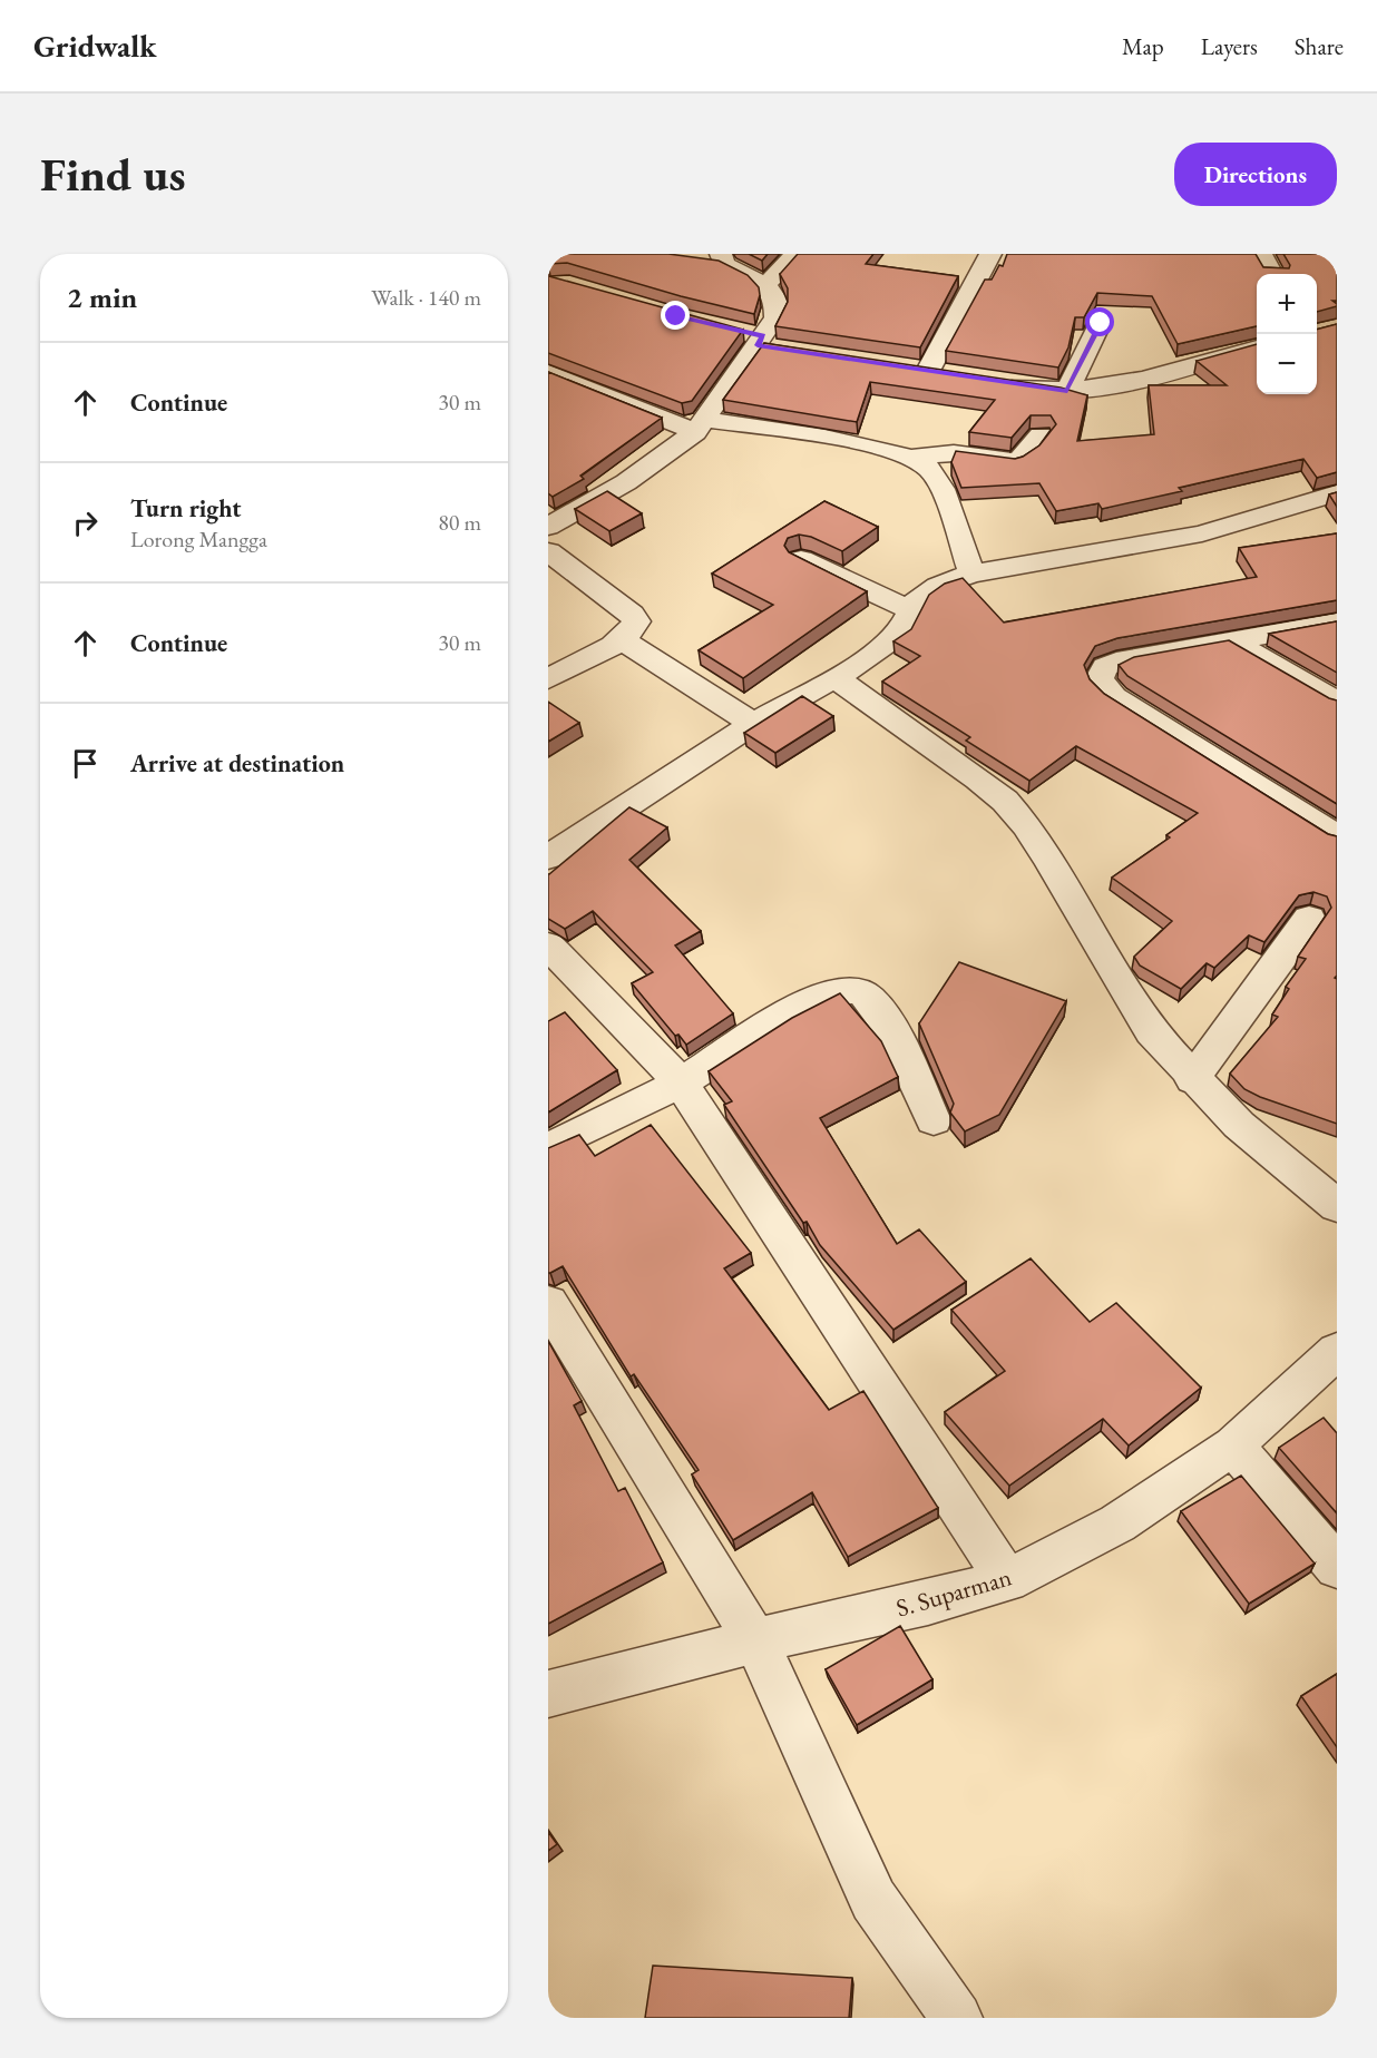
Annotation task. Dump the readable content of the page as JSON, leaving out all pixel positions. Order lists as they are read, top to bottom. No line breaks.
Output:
{"streets":{"street":["S. Suparman"]},"page":{"header":"Gridwalk","nav":["Map","Layers","Share"],"buttons":"Directions","title":"Find us","heading":["2 min","Walk · 140 m"],"map_buttons":["+","−"],"list":[["Continue","30 m"],["Turn right","Lorong Mangga","80 m"],["Continue","30 m"],"Arrive at destination"]}}
